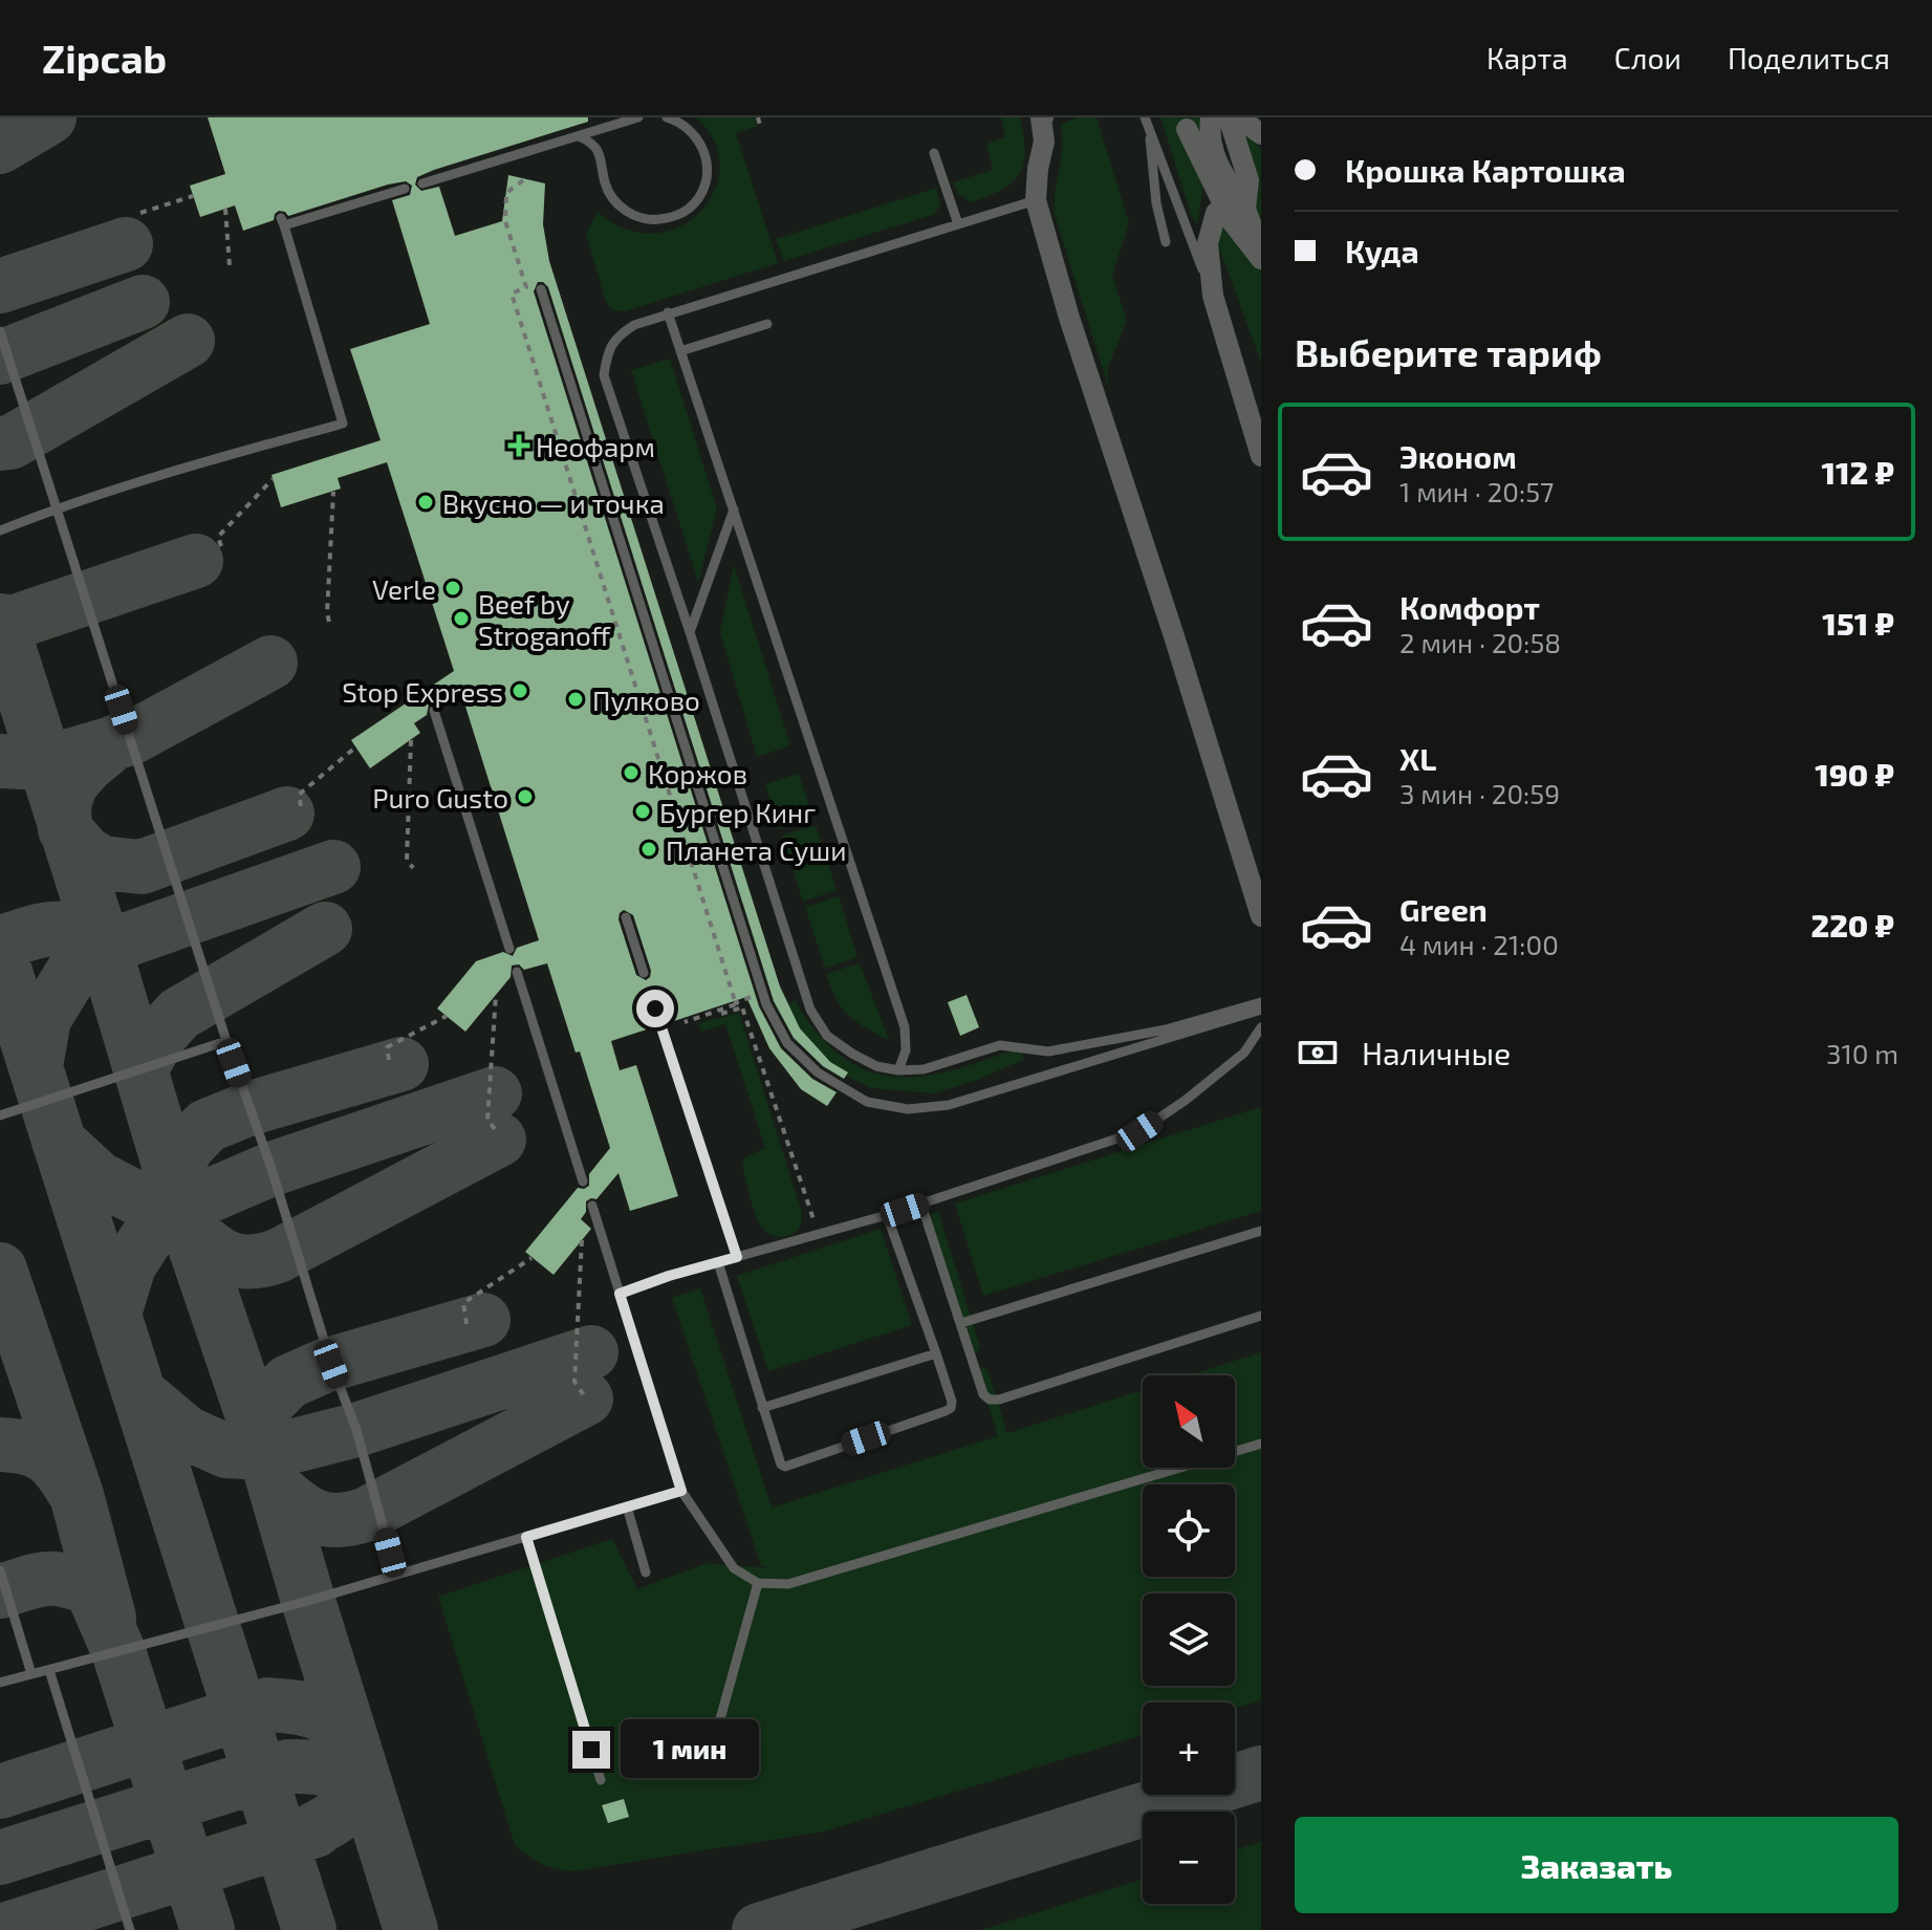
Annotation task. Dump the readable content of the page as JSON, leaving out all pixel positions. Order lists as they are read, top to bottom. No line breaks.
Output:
{"places":{"health":["Неофарм"],"other":["Вкусно — и точка","Verle","Beef by Stroganoff","Stop Express","Пулково","Коржов","Puro Gusto","Бургер Кинг","Планета Суши"]},"north":"top left","page":{"header":"Zipcab","nav":["Карта","Слои","Поделиться"],"banner":["Крошка Картошка","Куда"],"heading":"Выберите тариф","list":[{"name":"Эконом","note":"1 мин · 20:57","value":"112 ₽"},{"name":"Комфорт","note":"2 мин · 20:58","value":"151 ₽"},{"name":"XL","note":"3 мин · 20:59","value":"190 ₽"},{"name":"Green","note":"4 мин · 21:00","value":"220 ₽"}],"pay":["Наличные","310 m"],"map_buttons":["+","−"],"bubble":"1 мин","buttons":"Заказать"}}
